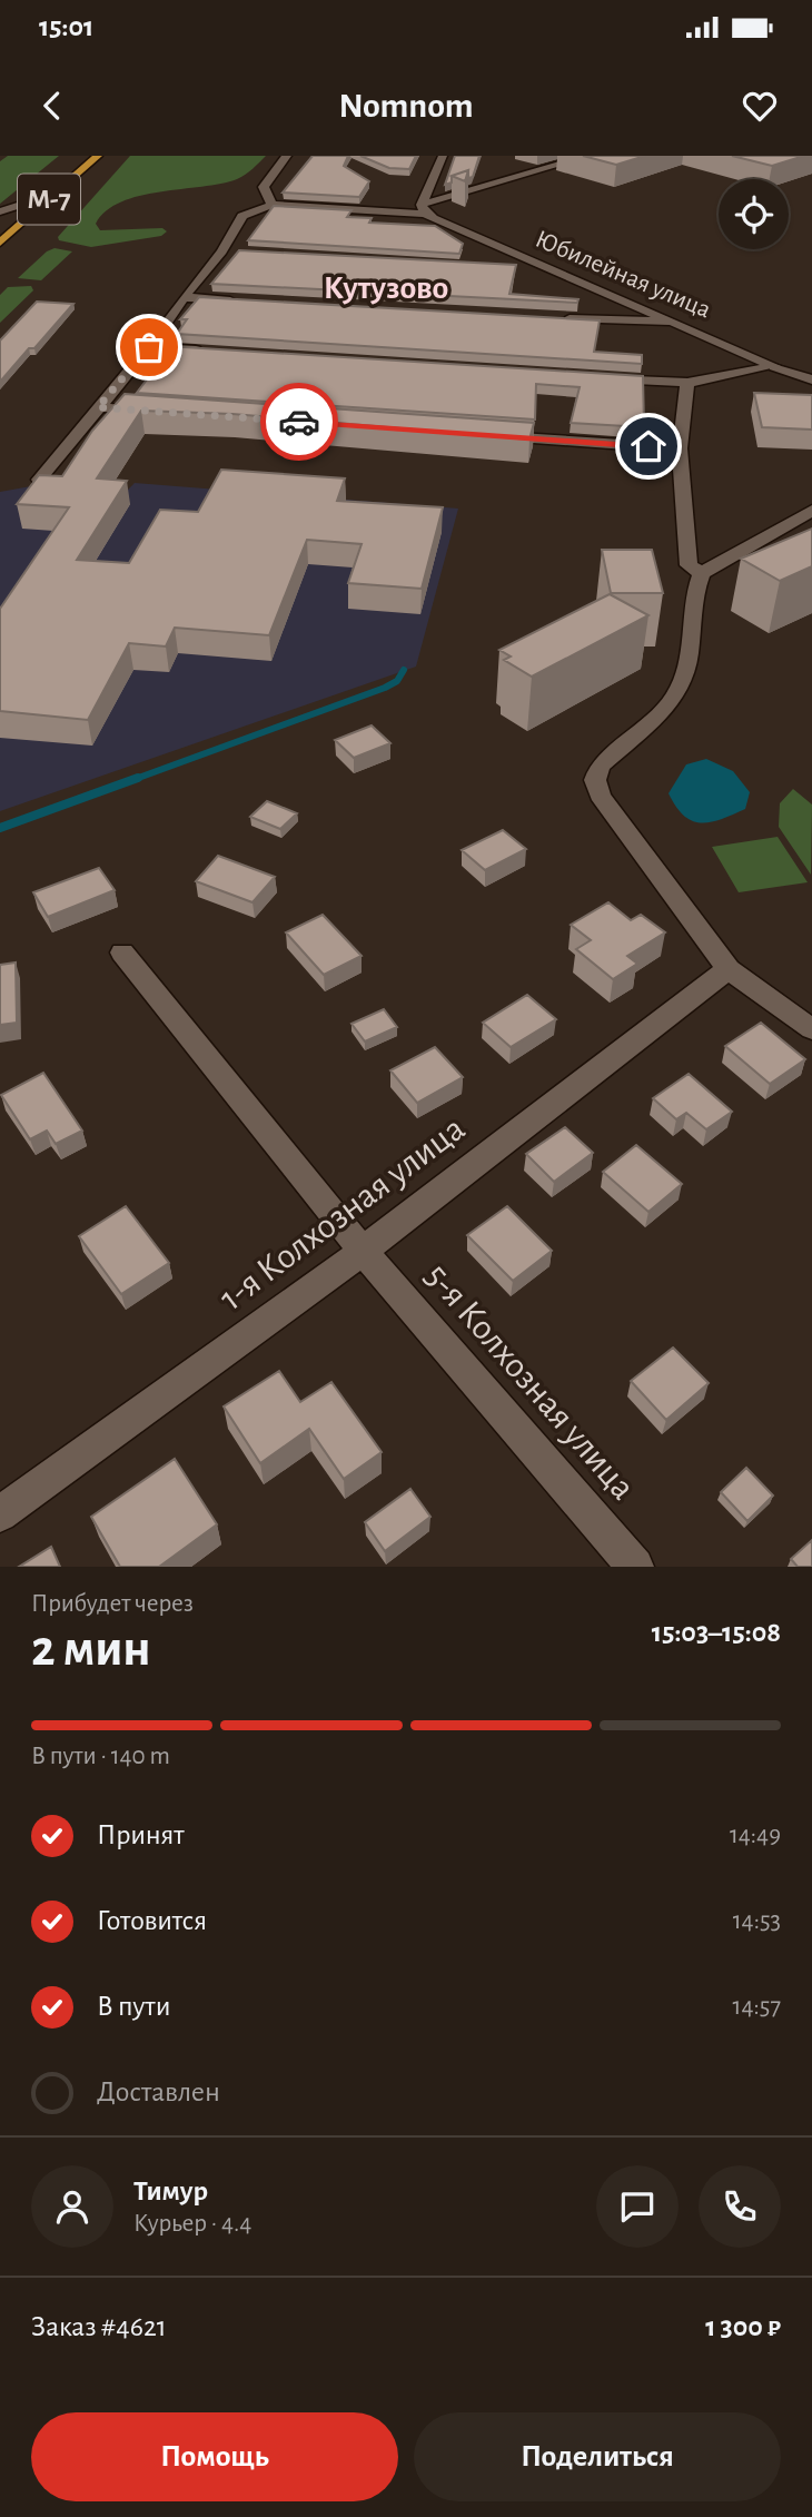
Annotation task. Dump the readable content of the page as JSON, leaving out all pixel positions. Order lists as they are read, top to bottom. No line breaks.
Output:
{"streets":{"highway":["М-7"],"street":["Юбилейная улица","1-я Колхозная улица","5-я Колхозная улица"]},"crossings":[["1-я Колхозная улица","5-я Колхозная улица"]],"districts":["Кутузово"],"page":{"status":"15:01","header":"Nomnom","heading":["2 мин","Прибудет через","15:03–15:08"],"panel":["Тимур","Курьер · 4.4","Заказ #4621","1 300 ₽"],"bar":"В пути · 140 m","list":[["Принят","14:49"],["Готовится","14:53"],["В пути","14:57"],"Доставлен"],"buttons":["Помощь","Поделиться"]}}
